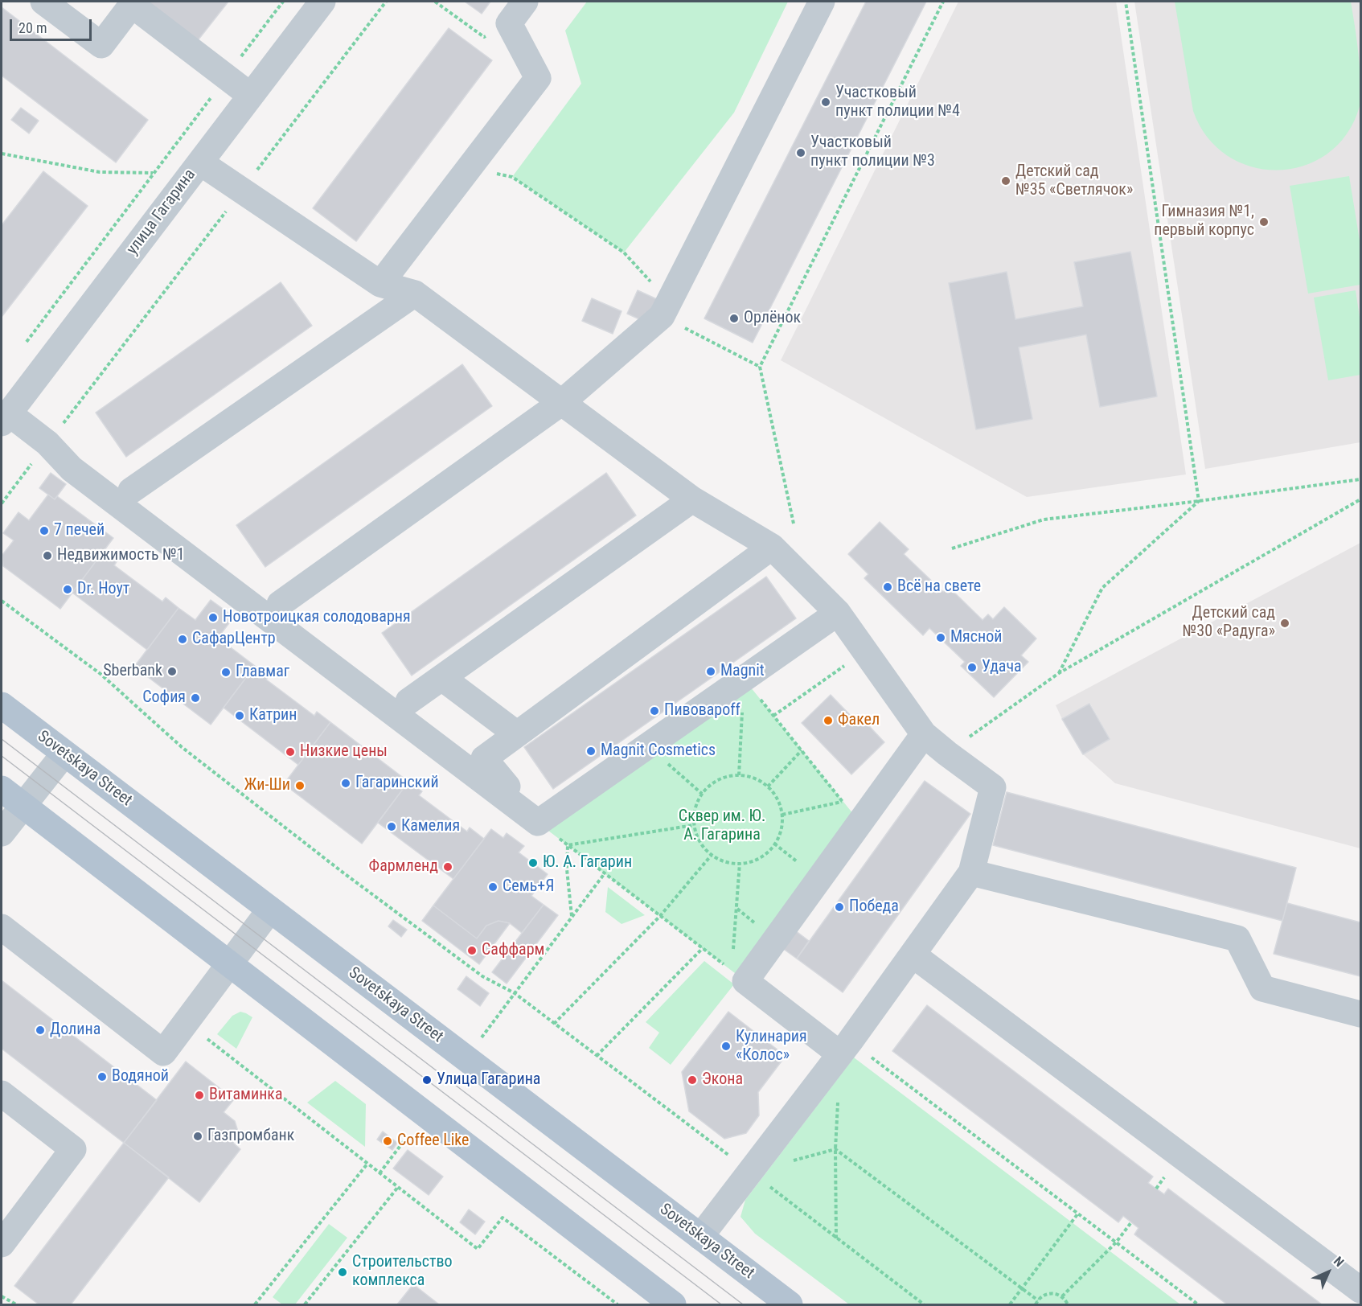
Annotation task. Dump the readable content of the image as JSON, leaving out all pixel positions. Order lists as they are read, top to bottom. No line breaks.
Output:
{"streets":{"main road":["Sovetskaya Street"],"street":["улица Гагарина"]},"parks":["Сквер им. Ю. А. Гагарина"],"places":["Участковый пункт полиции №4","Участковый пункт полиции №3","Детский сад №35 «Светлячок»","Гимназия №1, первый корпус","Орлёнок","7 печей","Недвижимость №1","Всё на свете","Dr. Ноут","Новотроицкая солодоварня","Детский сад №30 «Радуга»","Мясной","СафарЦентр","Удача","Sberbank","Magnit","Главмаг","София","Пивовароff","Катрин","Факел","Magnit Cosmetics","Низкие цены","Гагаринский","Жи-Ши","Камелия","Ю. А. Гагарин","Фармленд","Семь+Я","Победа","Саффарм","Долина","Кулинария «Колос»","Водяной","Улица Гагарина","Экона","Витаминка","Газпромбанк","Coffee Like","Строительство комплекса"],"scale_bar":"20 m","north":"top right"}
